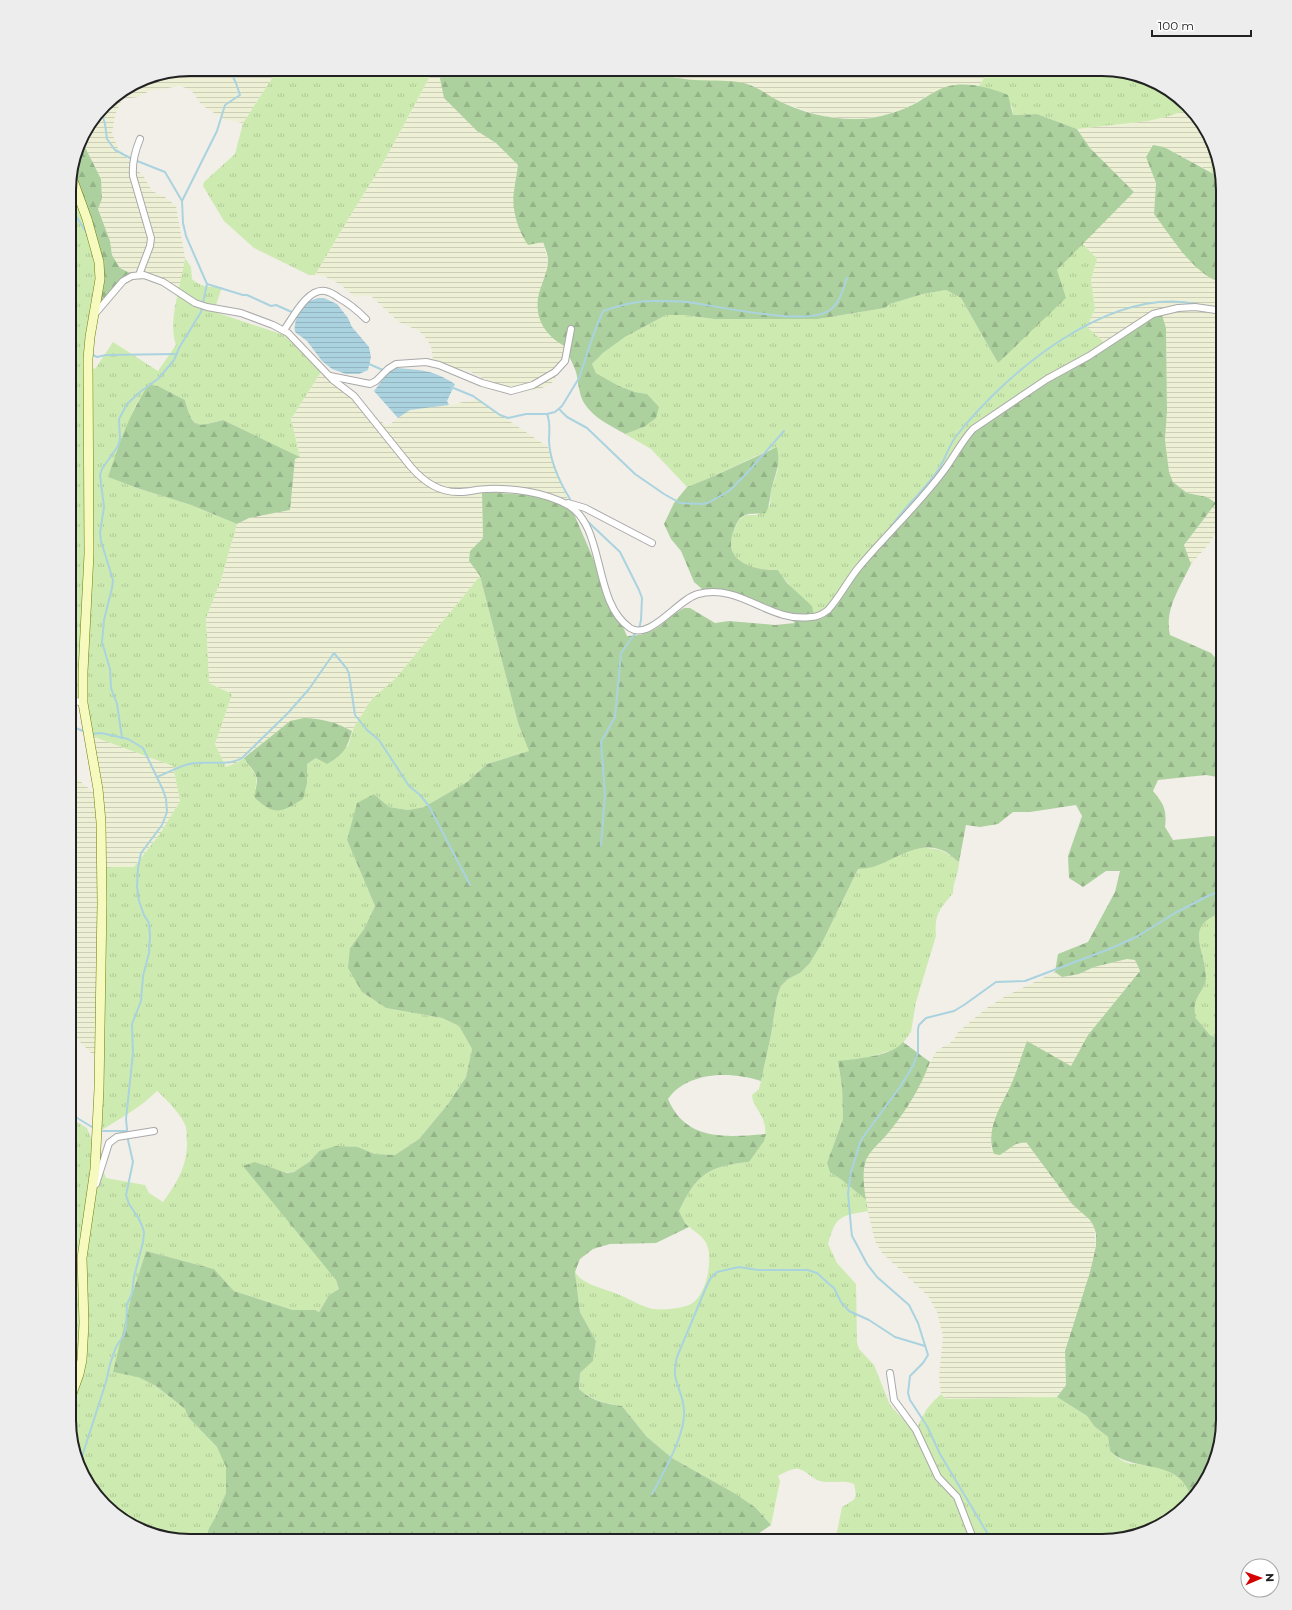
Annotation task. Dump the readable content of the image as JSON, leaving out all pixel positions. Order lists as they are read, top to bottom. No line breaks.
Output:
{"scale_bar":"100 m","north":"right"}
